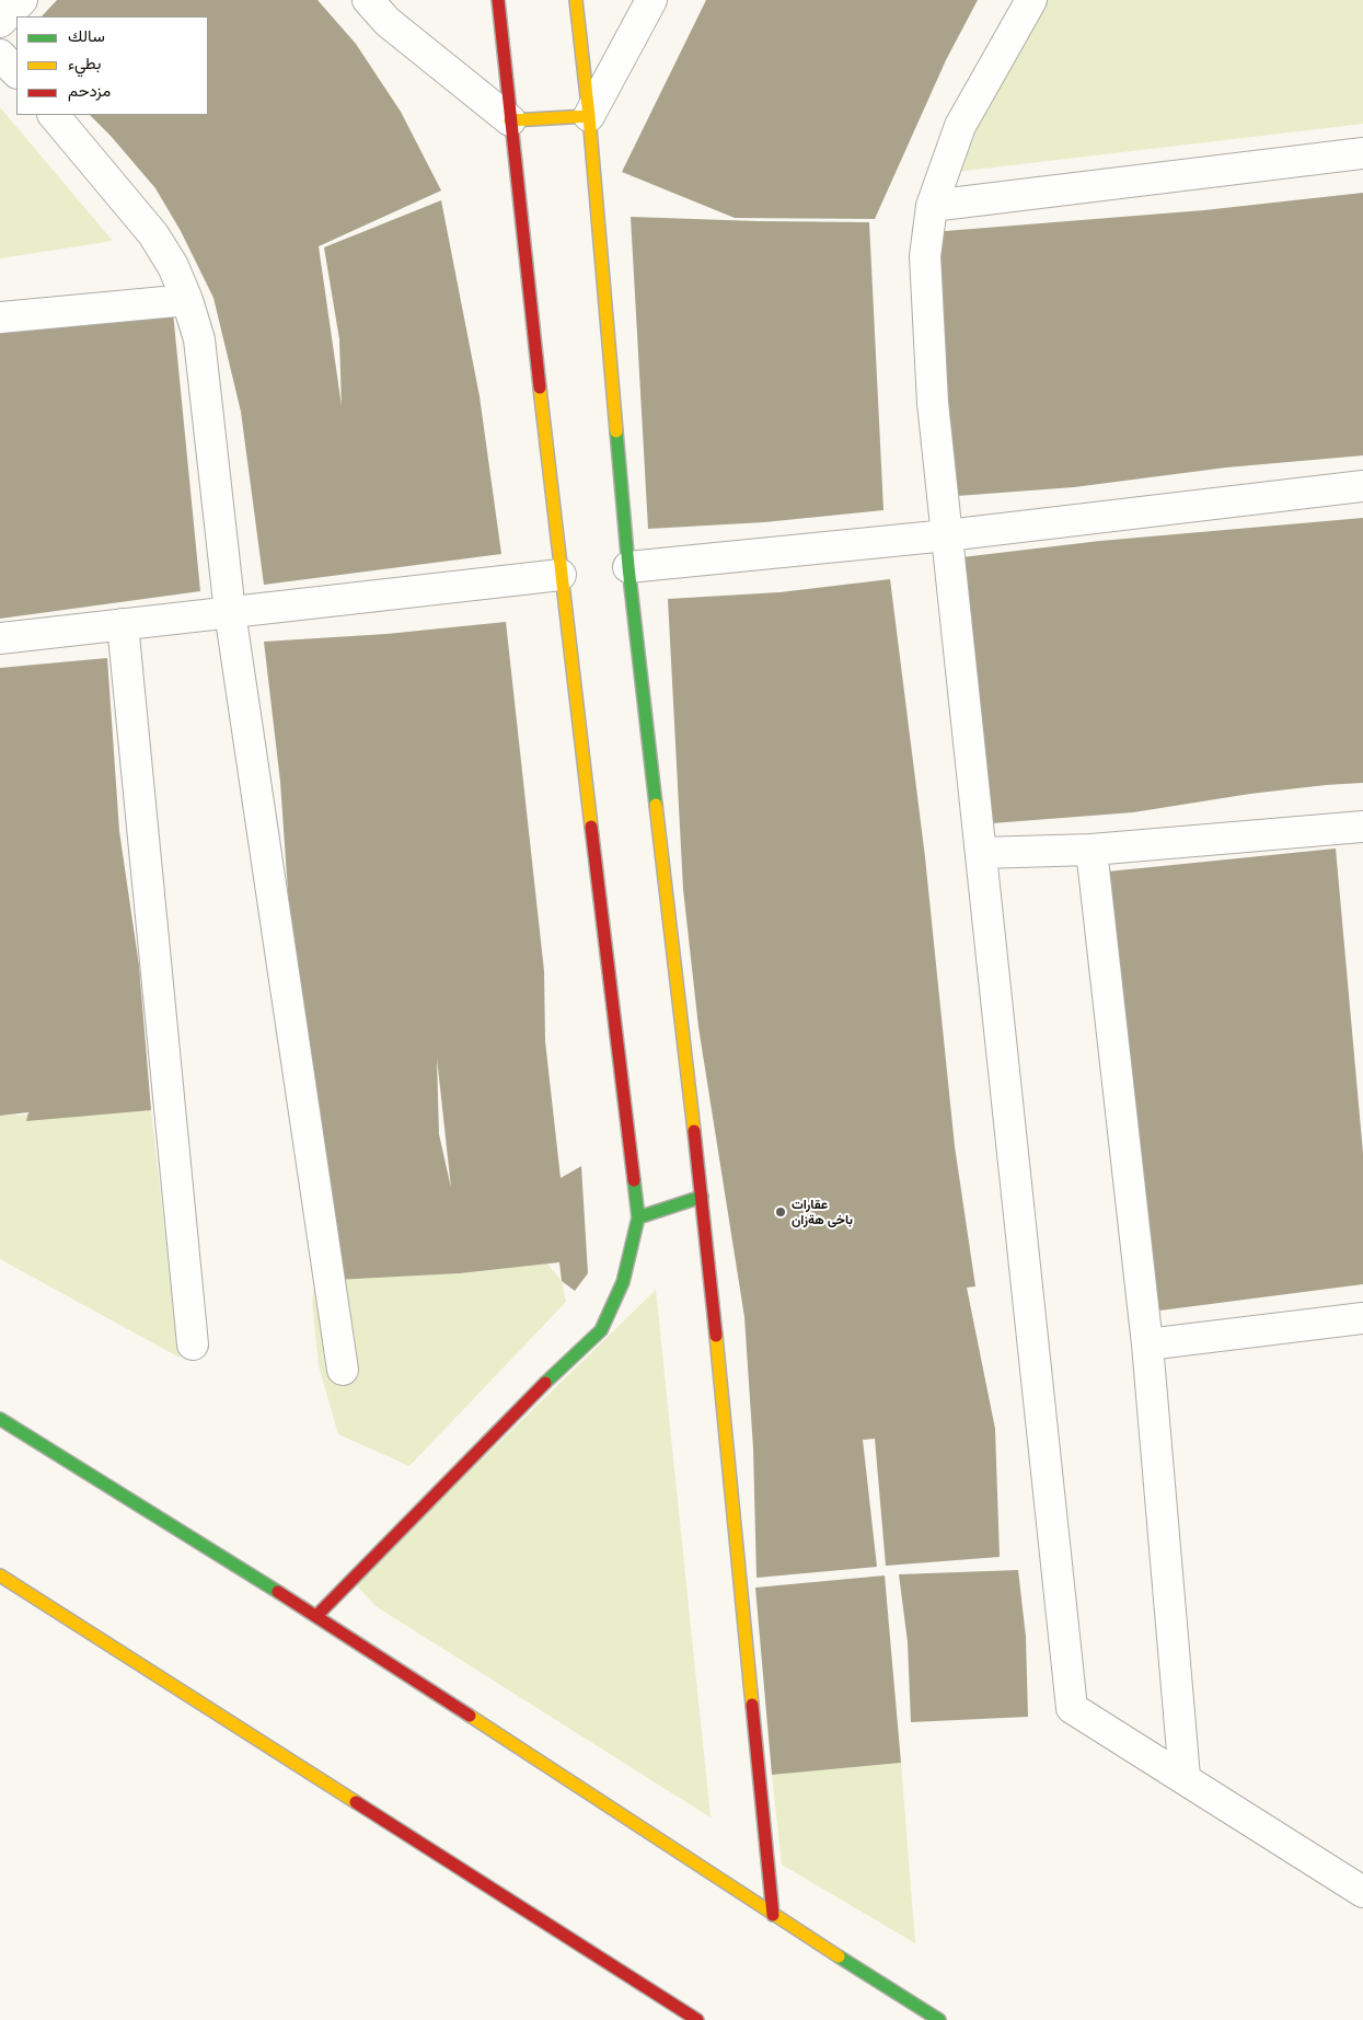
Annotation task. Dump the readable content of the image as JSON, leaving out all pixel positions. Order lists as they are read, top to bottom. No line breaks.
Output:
{"places":["عقارات باخی هةزان"],"legend":["سالك","بطيء","مزدحم"]}
